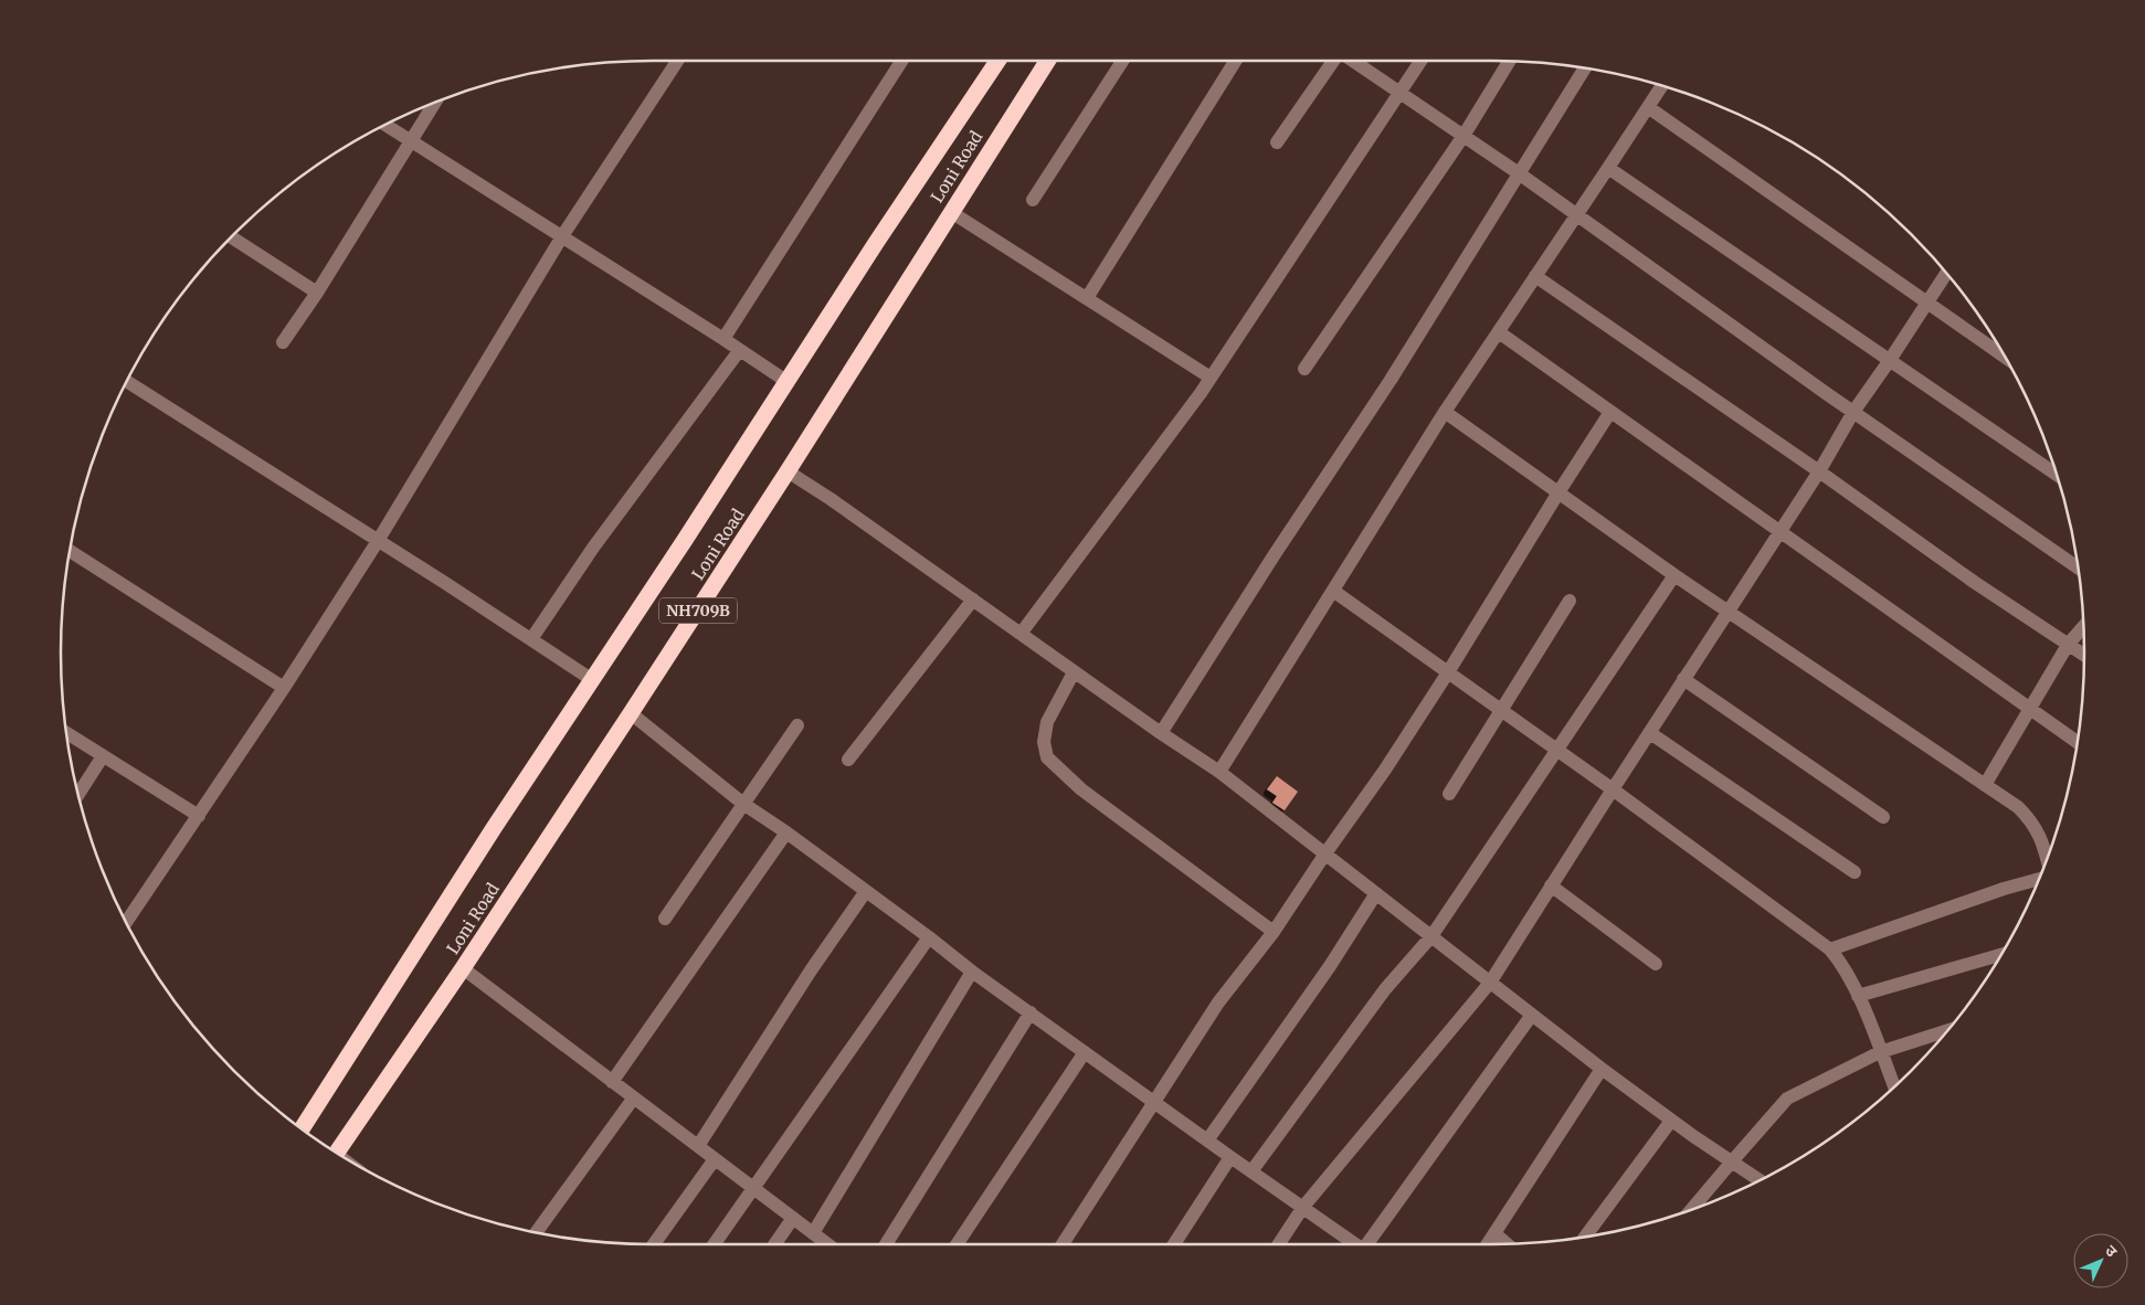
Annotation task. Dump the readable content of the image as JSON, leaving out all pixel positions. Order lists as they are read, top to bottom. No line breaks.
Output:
{"streets":{"highway":["Loni Road","NH709B"]},"north":"top right"}
